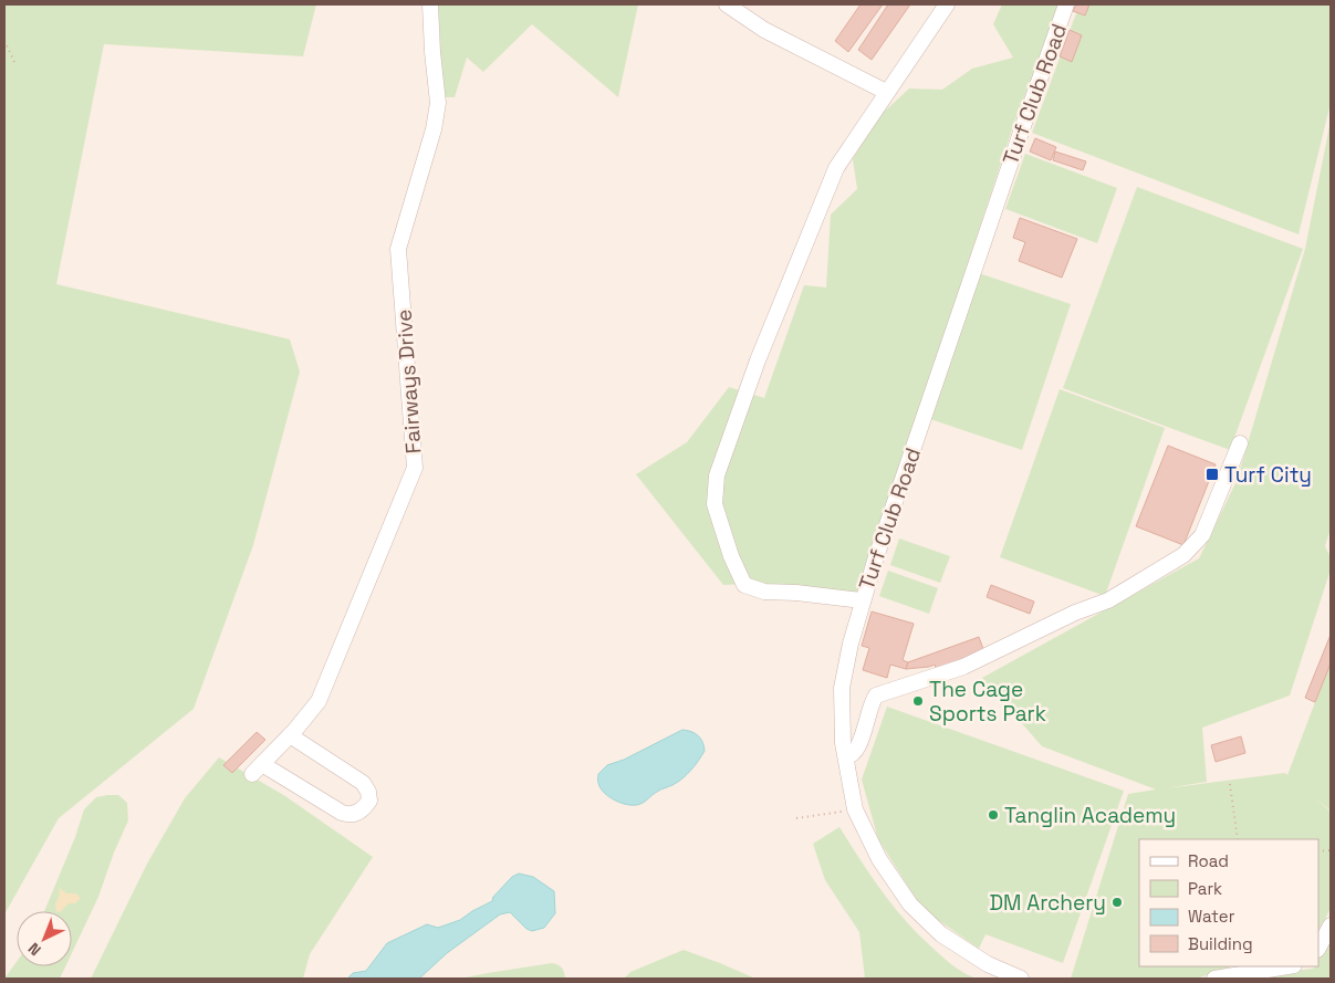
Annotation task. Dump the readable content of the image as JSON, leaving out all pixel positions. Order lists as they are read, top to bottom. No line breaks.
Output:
{"streets":{"street":["Turf Club Road","Fairways Drive"]},"places":{"transit":["Turf City"],"other":["The Cage Sports Park","Tanglin Academy","DM Archery"]},"legend":["Road","Park","Water","Building"],"north":"bottom left"}
